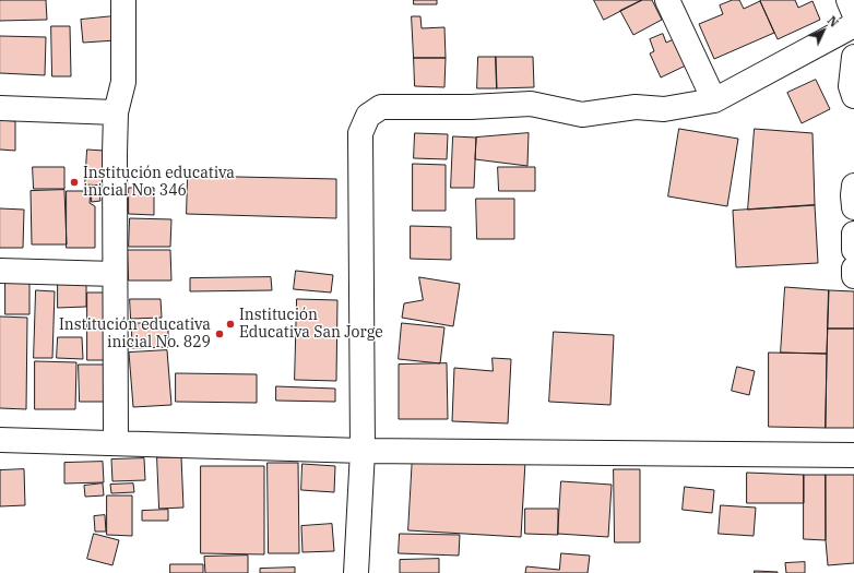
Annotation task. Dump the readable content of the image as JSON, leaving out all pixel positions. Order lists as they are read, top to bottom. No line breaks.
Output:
{"places":["Institución educativa inicial No. 346","Institución Educativa San Jorge","Institución educativa inicial No. 829"],"north":"top right"}
